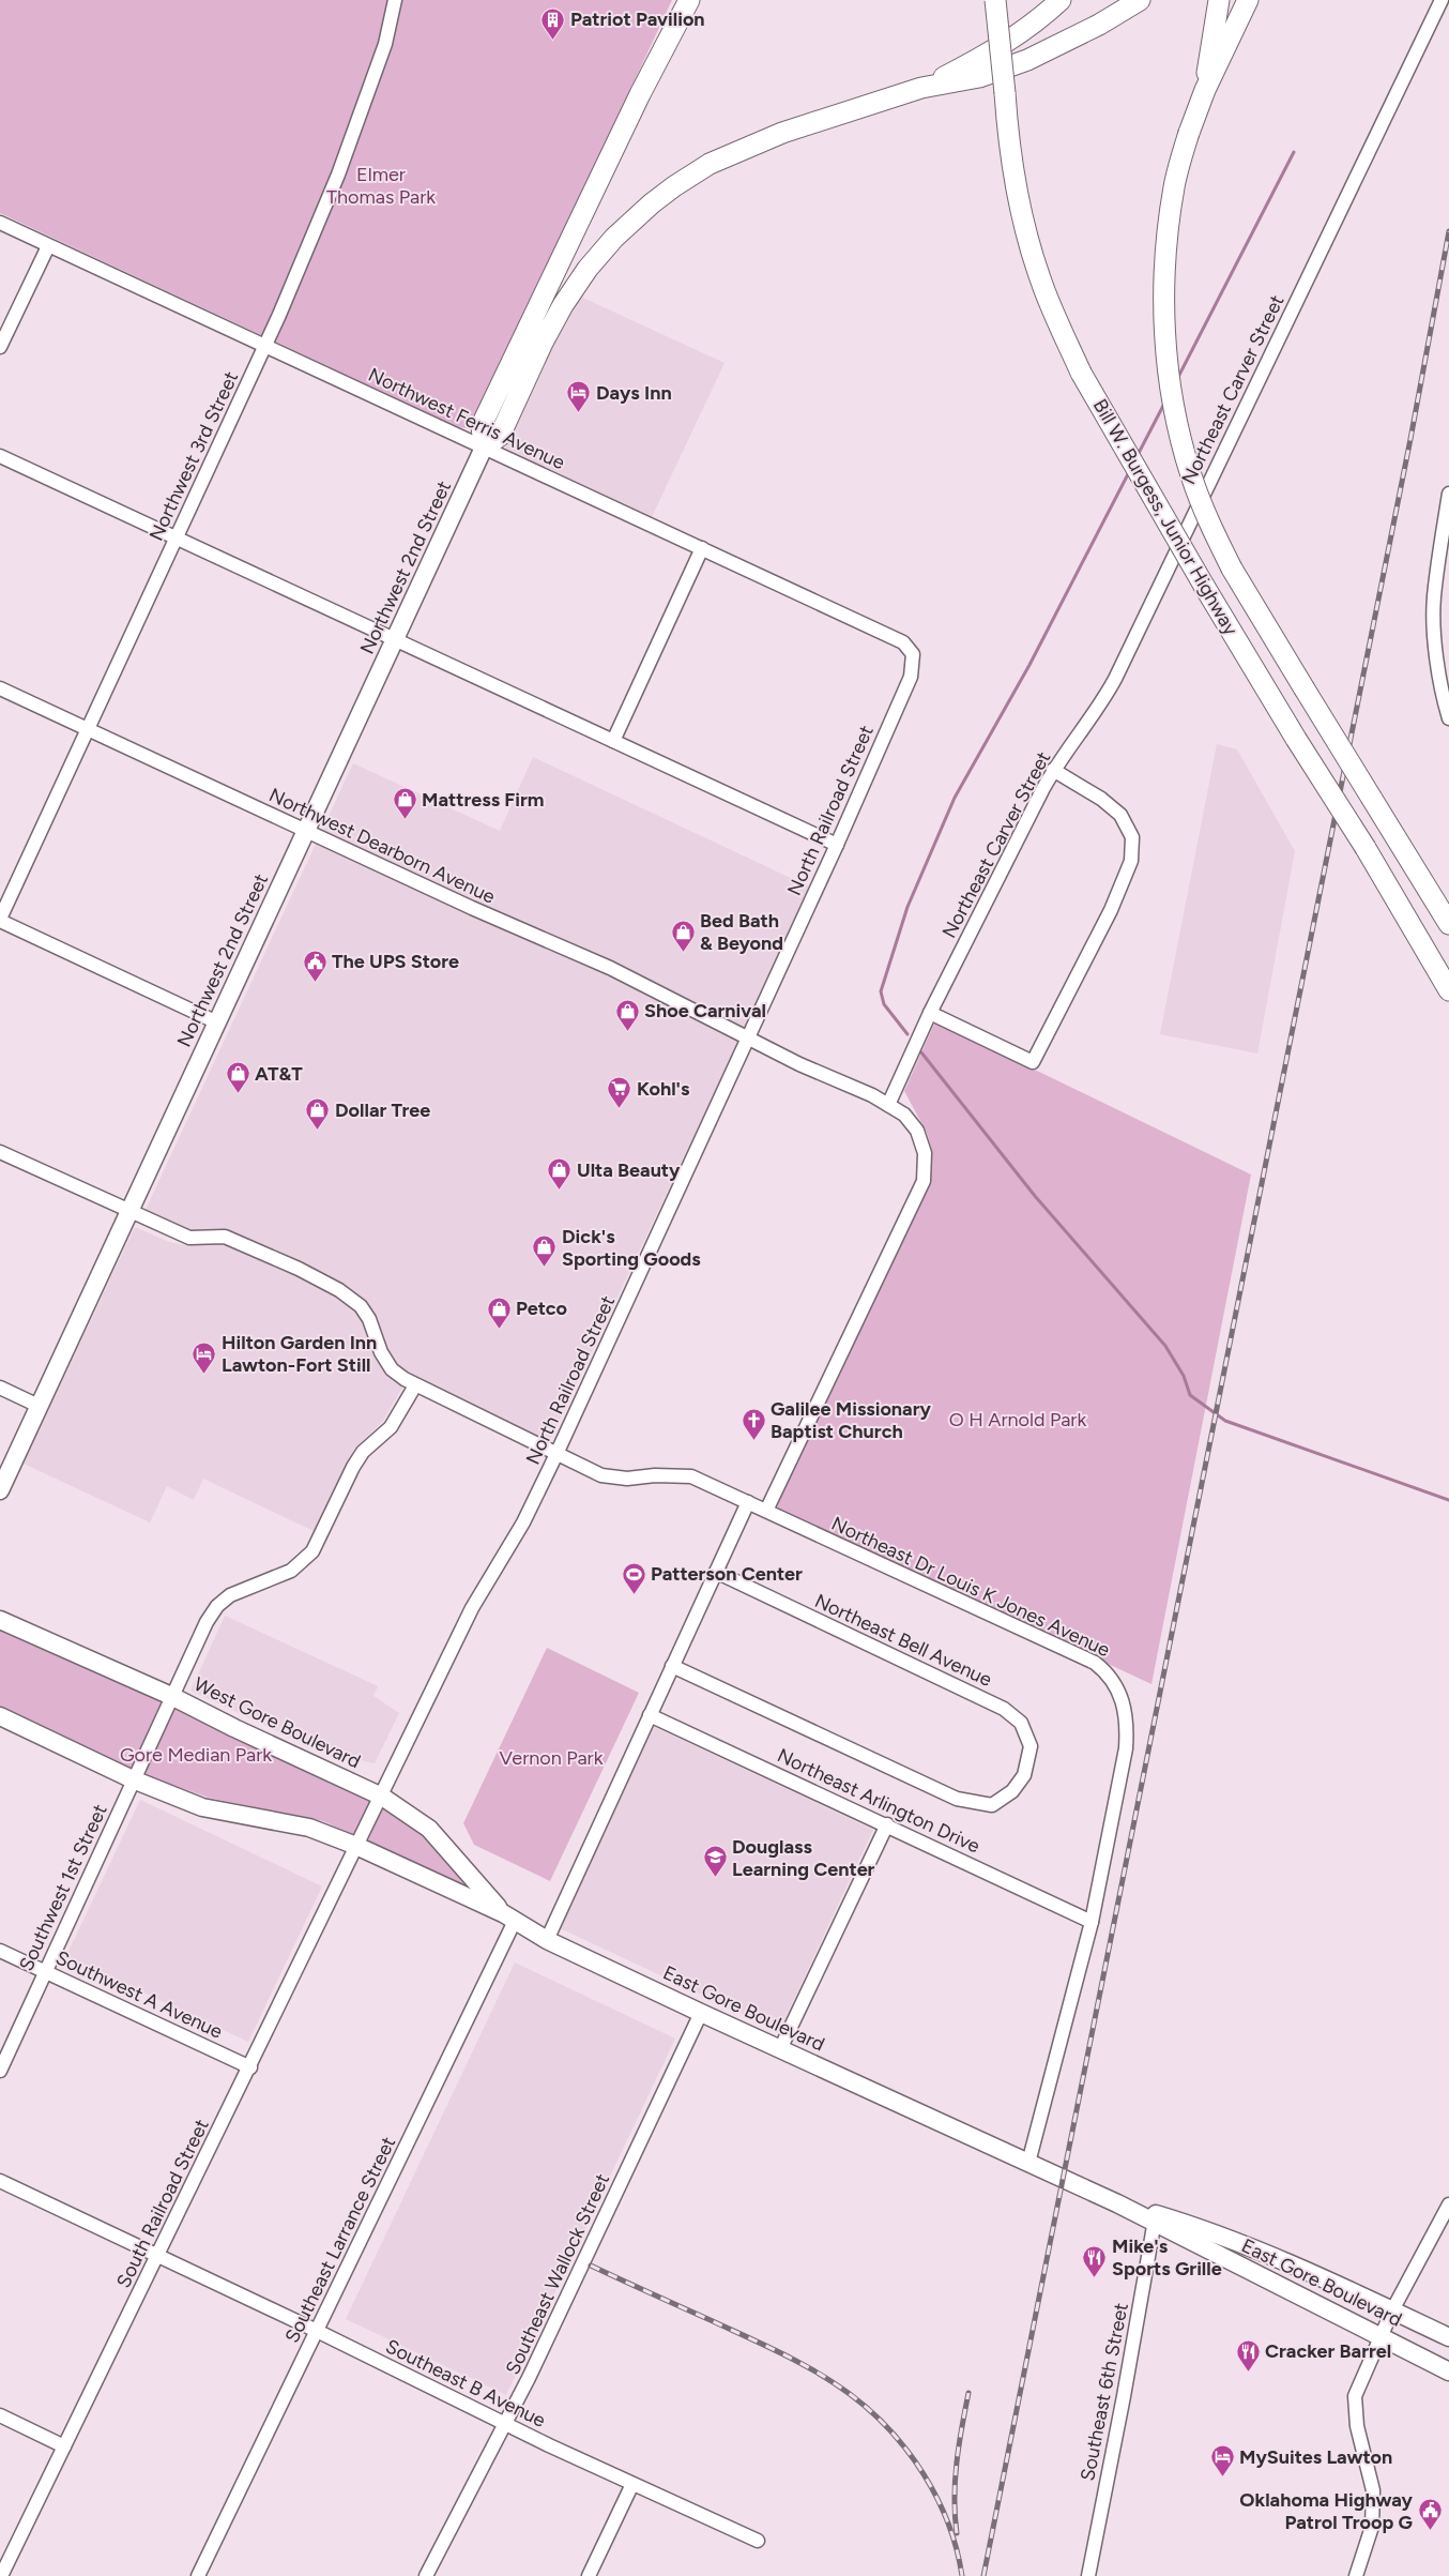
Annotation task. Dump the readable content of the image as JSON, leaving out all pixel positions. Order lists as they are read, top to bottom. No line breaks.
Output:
{"streets":{"highway":["Bill W. Burgess, Junior Highway"],"main road":["Northwest 2nd Street","West Gore Boulevard","East Gore Boulevard"],"street":["Northeast Carver Street","Northwest Ferris Avenue","Northwest 3rd Street","North Railroad Street","Northwest Dearborn Avenue","Northeast Dr Louis K Jones Avenue","Northeast Bell Avenue","Northeast Arlington Drive","Southwest 1st Street","Southwest A Avenue","South Railroad Street","Southeast Larrance Street","Southeast Wallock Street","Southeast B Avenue","Southeast 6th Street"]},"crossings":[["Northeast Carver Street","Northwest Dearborn Avenue"],["Northwest Ferris Avenue","Northwest 3rd Street"],["Northwest Ferris Avenue","Northwest 2nd Street"],["Northwest Ferris Avenue","North Railroad Street"],["Northwest 3rd Street","Northwest Dearborn Avenue"],["Northwest 2nd Street","Northwest Dearborn Avenue"],["North Railroad Street","Northwest Dearborn Avenue"],["North Railroad Street","West Gore Boulevard"],["North Railroad Street","East Gore Boulevard"],["North Railroad Street","South Railroad Street"],["Northwest Dearborn Avenue","Northeast Dr Louis K Jones Avenue"],["Northeast Dr Louis K Jones Avenue","Northeast Arlington Drive"],["Northeast Dr Louis K Jones Avenue","East Gore Boulevard"],["Northeast Bell Avenue","Northeast Arlington Drive"],["West Gore Boulevard","Southwest 1st Street"],["West Gore Boulevard","East Gore Boulevard"],["West Gore Boulevard","Southeast Larrance Street"],["Southwest 1st Street","Southwest A Avenue"],["Southwest A Avenue","South Railroad Street"],["East Gore Boulevard","South Railroad Street"],["East Gore Boulevard","Southeast Larrance Street"],["East Gore Boulevard","Southeast Wallock Street"],["East Gore Boulevard","Southeast 6th Street"],["South Railroad Street","Southeast B Avenue"],["Southeast Larrance Street","Southeast B Avenue"],["Southeast Wallock Street","Southeast B Avenue"]],"parks":["Elmer Thomas Park","O H Arnold Park","Gore Median Park","Vernon Park"],"places":{"building":["Patriot Pavilion"],"hotel":["Days Inn","Hilton Garden Inn Lawton-Fort Still","MySuites Lawton"],"shop":["Mattress Firm","Bed Bath & Beyond","Shoe Carnival","AT&T","Dollar Tree","Ulta Beauty","Dick's Sporting Goods","Petco"],"public building":["The UPS Store","Oklahoma Highway Patrol Troop G"],"supermarket":["Kohl's"],"church":["Galilee Missionary Baptist Church"],"sports":["Patterson Center"],"school or university":["Douglass Learning Center"],"restaurant":["Mike's Sports Grille","Cracker Barrel"]}}
